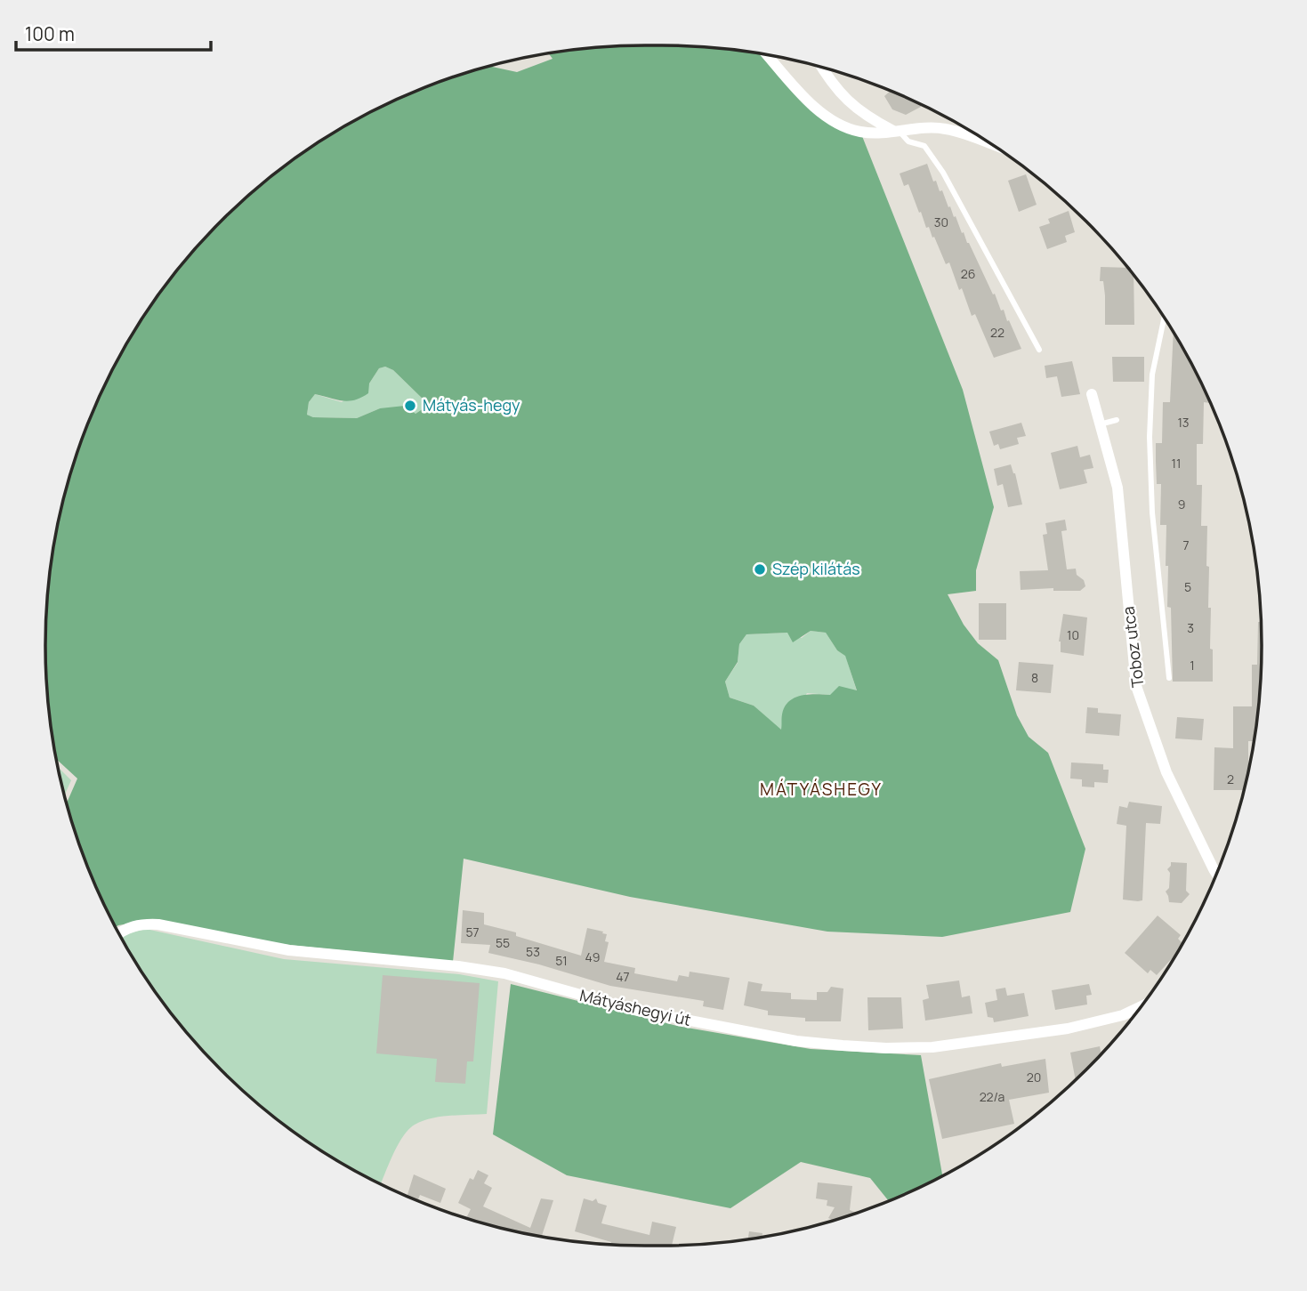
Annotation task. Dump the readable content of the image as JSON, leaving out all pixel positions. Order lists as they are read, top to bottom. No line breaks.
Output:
{"streets":{"street":["Toboz utca","Mátyáshegyi út"]},"districts":["MÁTYÁSHEGY"],"places":["Mátyás-hegy","Szép kilátás"],"house_numbers":["30","26","22","13","11","9","7","5","3","10","1","8","2","57","55","53","49","51","47","20","22/a"],"scale_bar":"100 m"}
